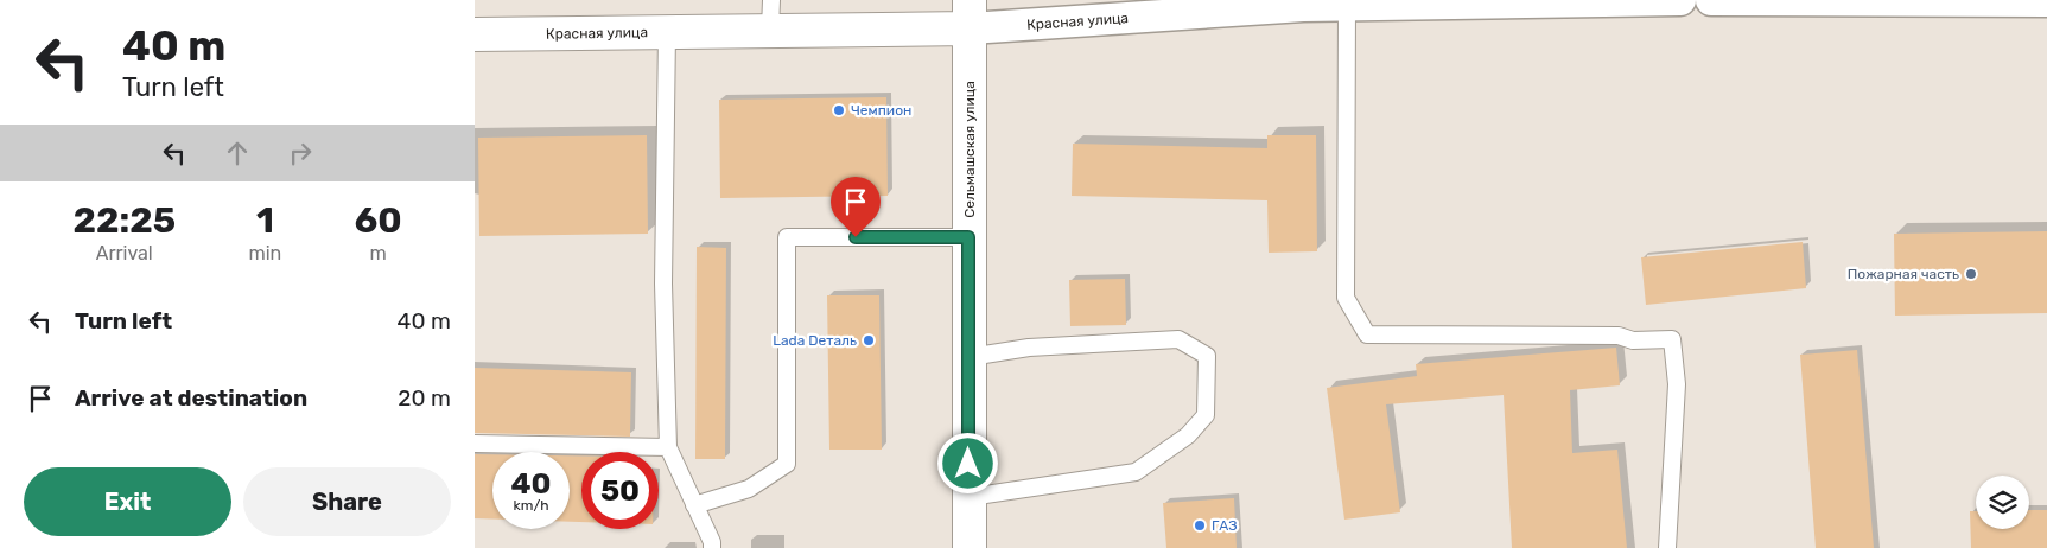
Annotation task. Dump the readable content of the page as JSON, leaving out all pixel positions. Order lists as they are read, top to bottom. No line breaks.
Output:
{"streets":{"main road":["Красная улица","Сельмашская улица"]},"crossings":[["Красная улица","Сельмашская улица"]],"places":["Чемпион","Пожарная часть","Lada Dеталь","ГАЗ"],"page":{"turn":["40 m","Turn left"],"eta":["22:25","Arrival","1","min","60","m"],"list":[{"name":"Turn left","value":"40 m"},{"name":"Arrive at destination","value":"20 m"}],"speed":"40 km/h","limit":"50","buttons":["Exit","Share"]}}
